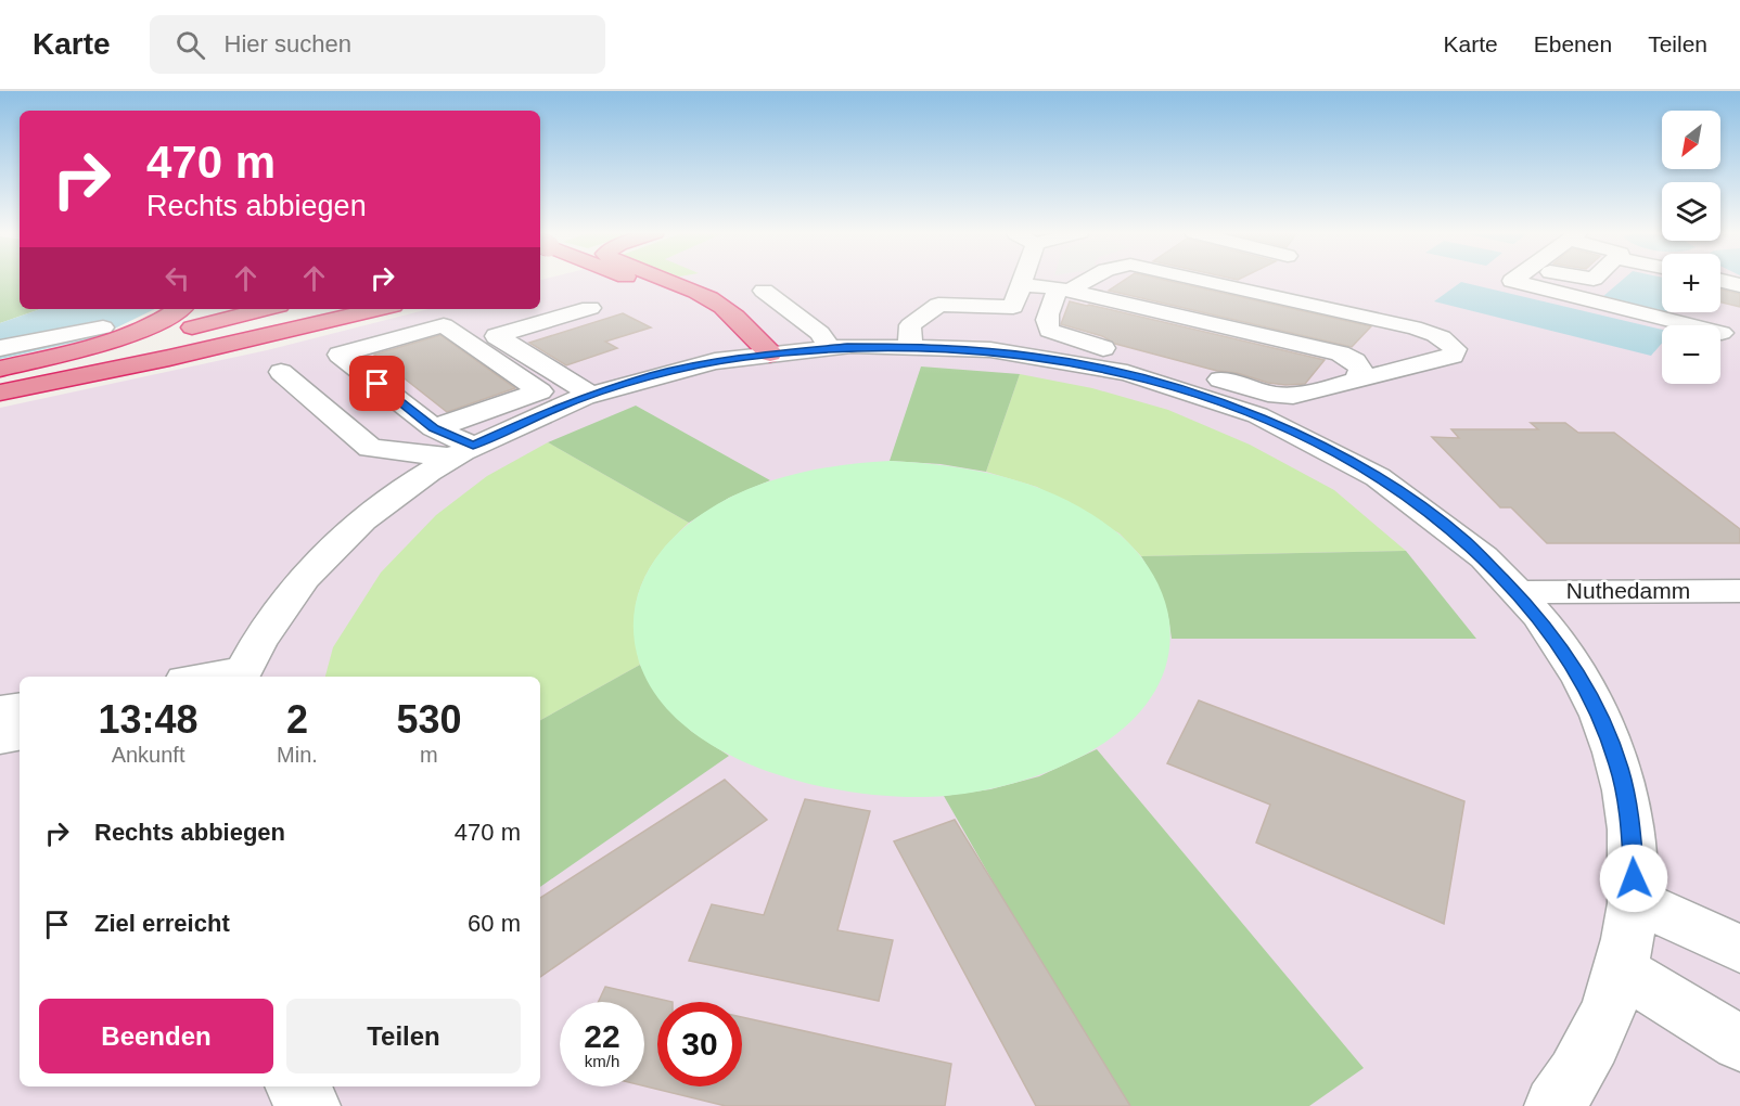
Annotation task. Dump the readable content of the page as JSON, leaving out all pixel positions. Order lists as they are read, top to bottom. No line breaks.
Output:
{"streets":{"street":["Nuthedamm"]},"north":"bottom left","page":{"header":"Karte","search":"Hier suchen","nav":["Karte","Ebenen","Teilen"],"map_buttons":["+","−"],"turn":["470 m","Rechts abbiegen"],"eta":["13:48","Ankunft","2","Min.","530","m"],"list":[{"name":"Rechts abbiegen","value":"470 m"},{"name":"Ziel erreicht","value":"60 m"}],"buttons":["Beenden","Teilen"],"speed":"22 km/h","limit":"30"}}
